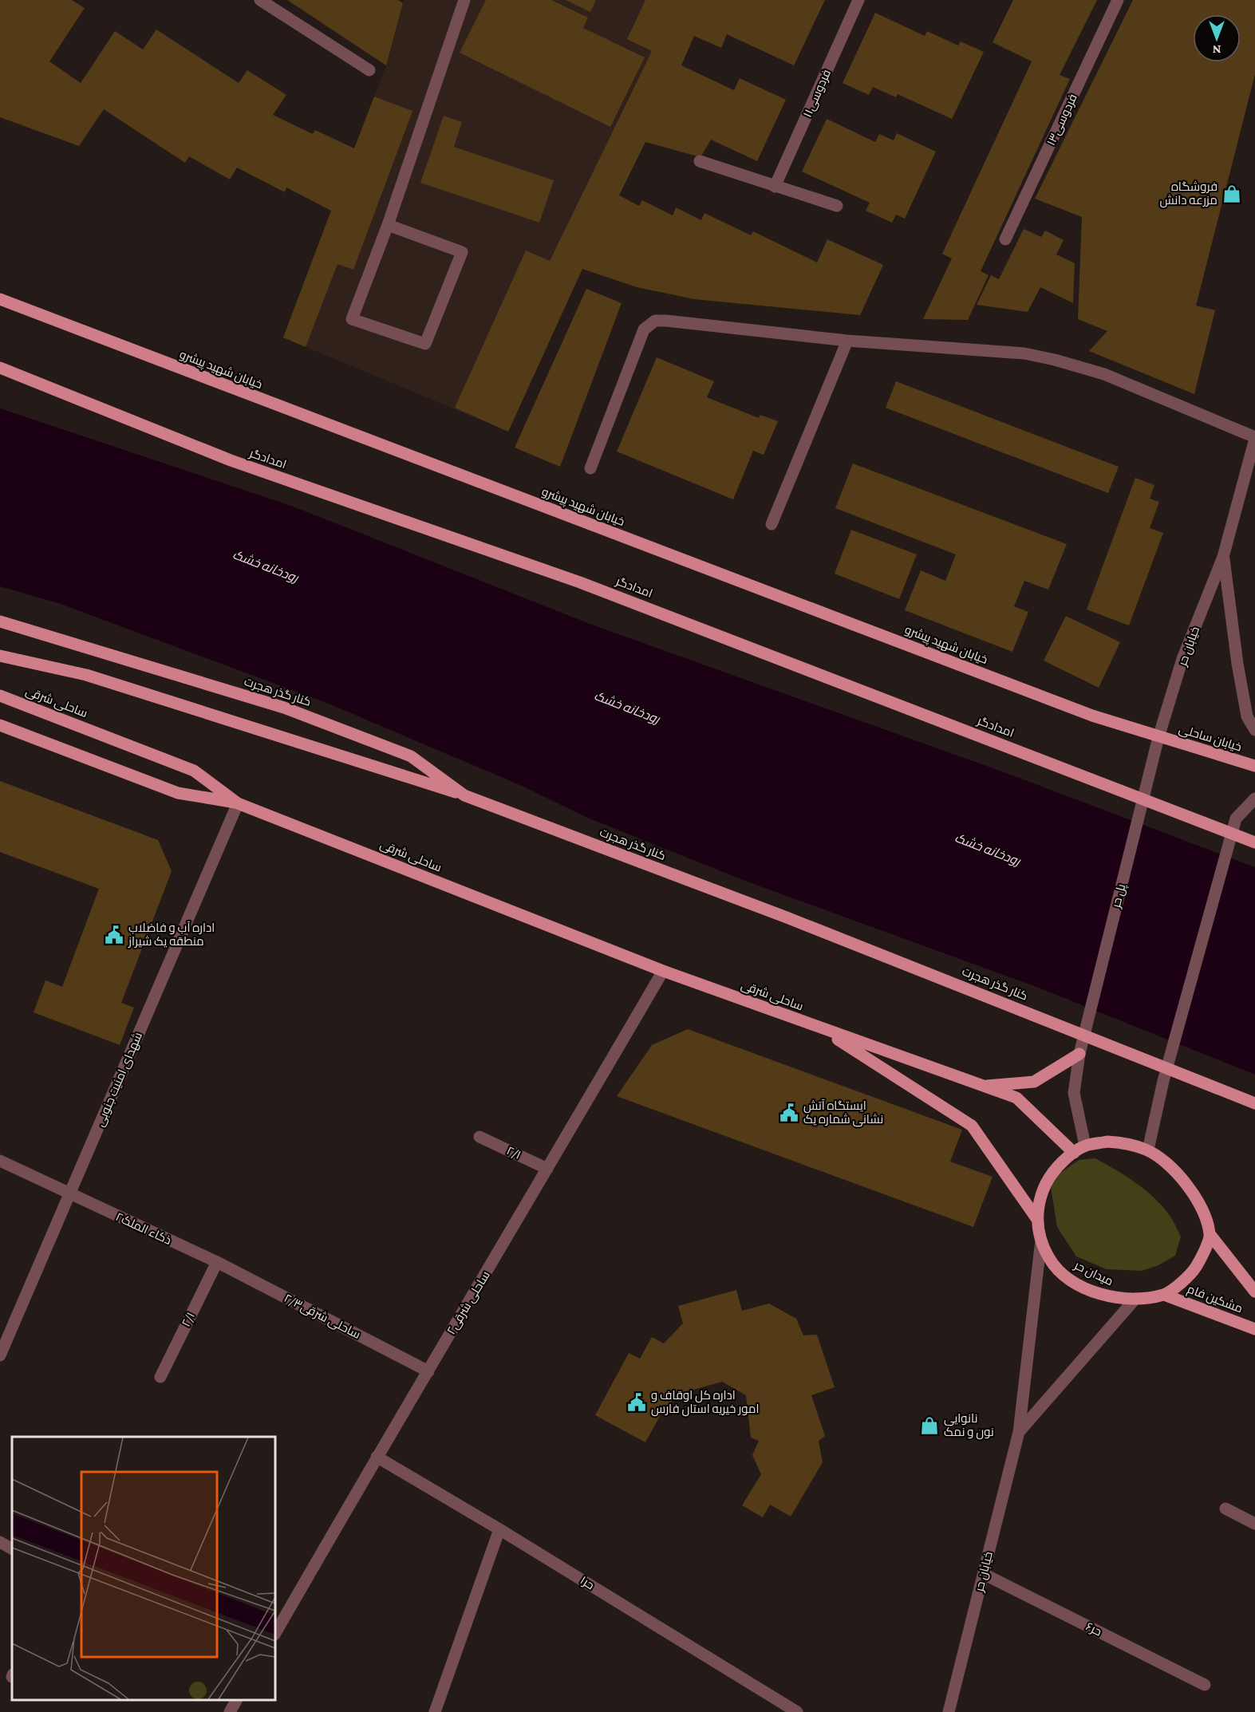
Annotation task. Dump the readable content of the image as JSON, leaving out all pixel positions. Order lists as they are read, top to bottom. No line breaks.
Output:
{"streets":{"main road":["خیابان شهید پیشرو","امدادگر","کنار گذر هجرت","ساحلی شرقی","خیابان ساحلی","میدان حر","مشکین فام"],"street":["فردوسی۱۱","فردوسی۱۳","خیابان حر","پل حر","شهدای امنیت جنوبی","۲/‍‍۱","ذکاء الملک۲","ساحلی شرقی۲","ساحلی شرقی۲/۳","۲/‍۱","حر۱","حر۶"]},"crossings":[["خیابان شهید پیشرو","خیابان حر"],["خیابان شهید پیشرو","خیابان ساحلی"],["خیابان شهید پیشرو","پل حر"],["خیابان حر","ساحلی شرقی"],["خیابان حر","خیابان ساحلی"],["خیابان حر","پل حر"],["خیابان حر","میدان حر"],["خیابان حر","مشکین فام"],["خیابان حر","حر۶"],["ساحلی شرقی","پل حر"],["ساحلی شرقی","شهدای امنیت جنوبی"],["ساحلی شرقی","میدان حر"],["ساحلی شرقی","مشکین فام"],["ساحلی شرقی","ساحلی شرقی۲"],["خیابان ساحلی","پل حر"],["پل حر","میدان حر"],["پل حر","مشکین فام"],["شهدای امنیت جنوبی","ذکاء الملک۲"],["۲/‍‍۱","ساحلی شرقی۲"],["ذکاء الملک۲","ساحلی شرقی۲/۳"],["ذکاء الملک۲","۲/‍۱"],["میدان حر","مشکین فام"],["ساحلی شرقی۲","ساحلی شرقی۲/۳"],["ساحلی شرقی۲","حر۱"],["ساحلی شرقی۲/۳","۲/‍۱"]],"water":["رودخانه خشک"],"places":{"shop":["فروشگاه مزرعه دانش","نانوایی نون و نمک"],"public building":["اداره آب و فاضلاب منطقه یک شیراز","ایستگاه آتش نشانی شماره یک","اداره کل اوقاف و امور خیریه استان فارس"]},"north":"bottom"}
